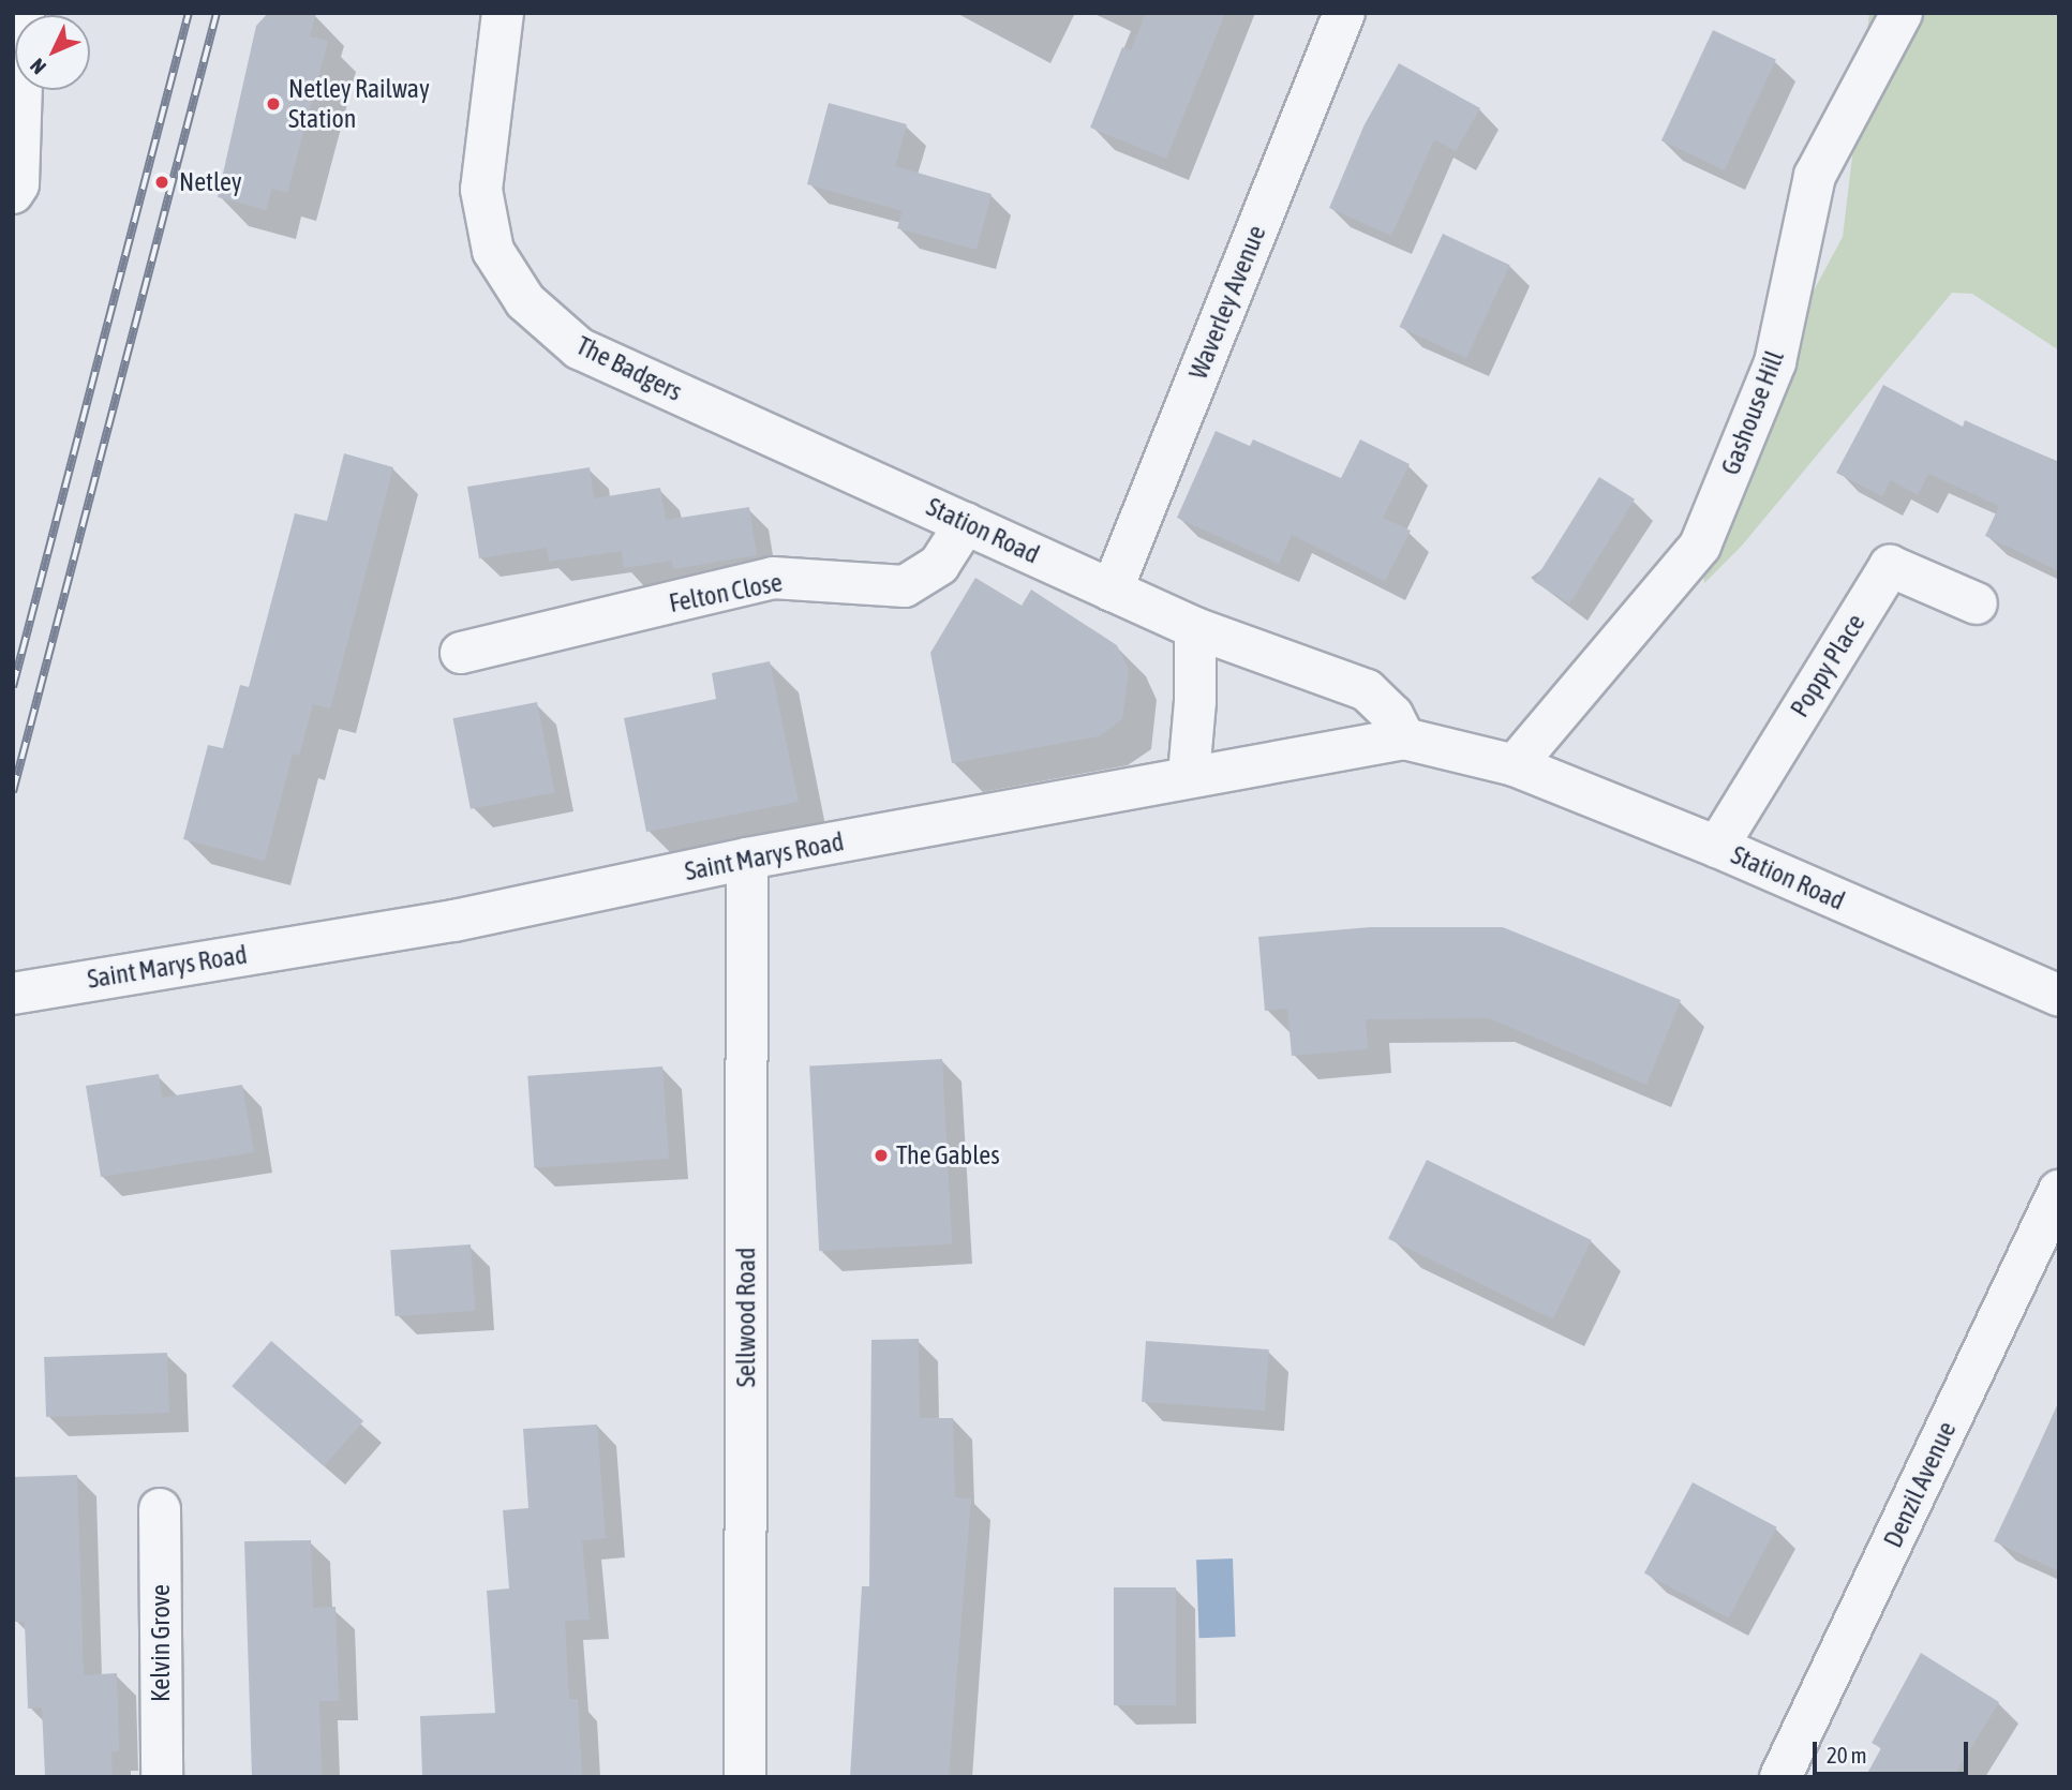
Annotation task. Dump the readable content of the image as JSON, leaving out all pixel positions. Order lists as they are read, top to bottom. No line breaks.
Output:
{"streets":{"street":["Waverley Avenue","The Badgers","Gashouse Hill","Station Road","Felton Close","Poppy Place","Saint Marys Road","Sellwood Road","Denzil Avenue","Kelvin Grove"]},"crossings":[["Waverley Avenue","Station Road"],["The Badgers","Station Road"],["Gashouse Hill","Station Road"],["Gashouse Hill","Saint Marys Road"],["Station Road","Felton Close"],["Station Road","Poppy Place"],["Station Road","Saint Marys Road"],["Saint Marys Road","Sellwood Road"]],"places":["Netley Railway Station","Netley","The Gables"],"scale_bar":"20 m","north":"bottom left"}
